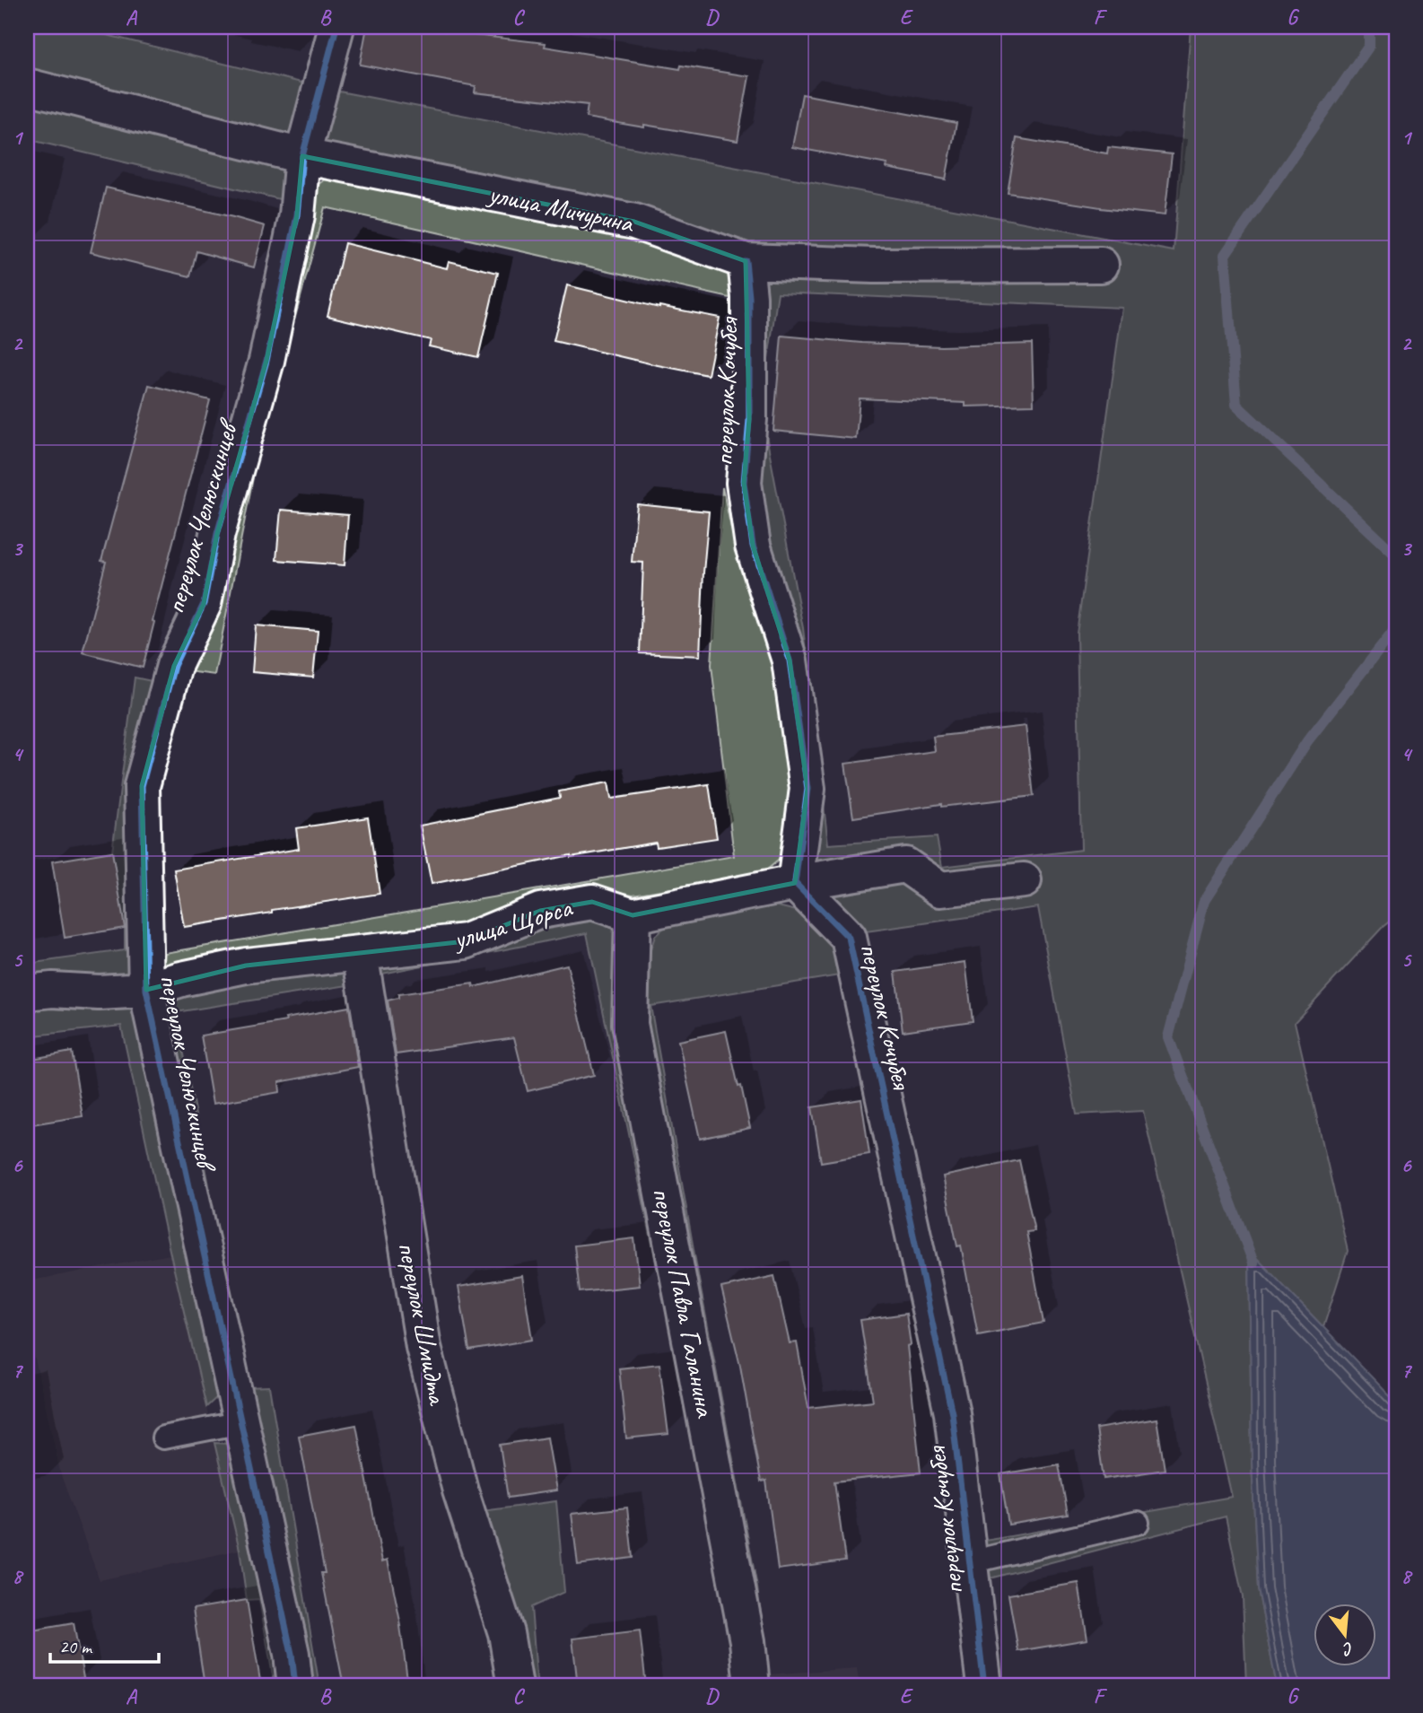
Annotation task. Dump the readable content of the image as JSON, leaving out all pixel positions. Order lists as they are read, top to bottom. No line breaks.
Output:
{"streets":{"street":["улица Мичурина","переулок Кочубея","переулок Челюскинцев","улица Щорса","переулок Павла Галанина","переулок Шмидта"]},"crossings":[["улица Мичурина","переулок Кочубея"],["улица Мичурина","переулок Челюскинцев"],["переулок Кочубея","улица Щорса"],["переулок Челюскинцев","улица Щорса"],["улица Щорса","переулок Павла Галанина"],["улица Щорса","переулок Шмидта"]],"scale_bar":"20 m","north":"bottom","grid":{"columns":["A","B","C","D","E","F","G"],"rows":["1","2","3","4","5","6","7","8"]}}
